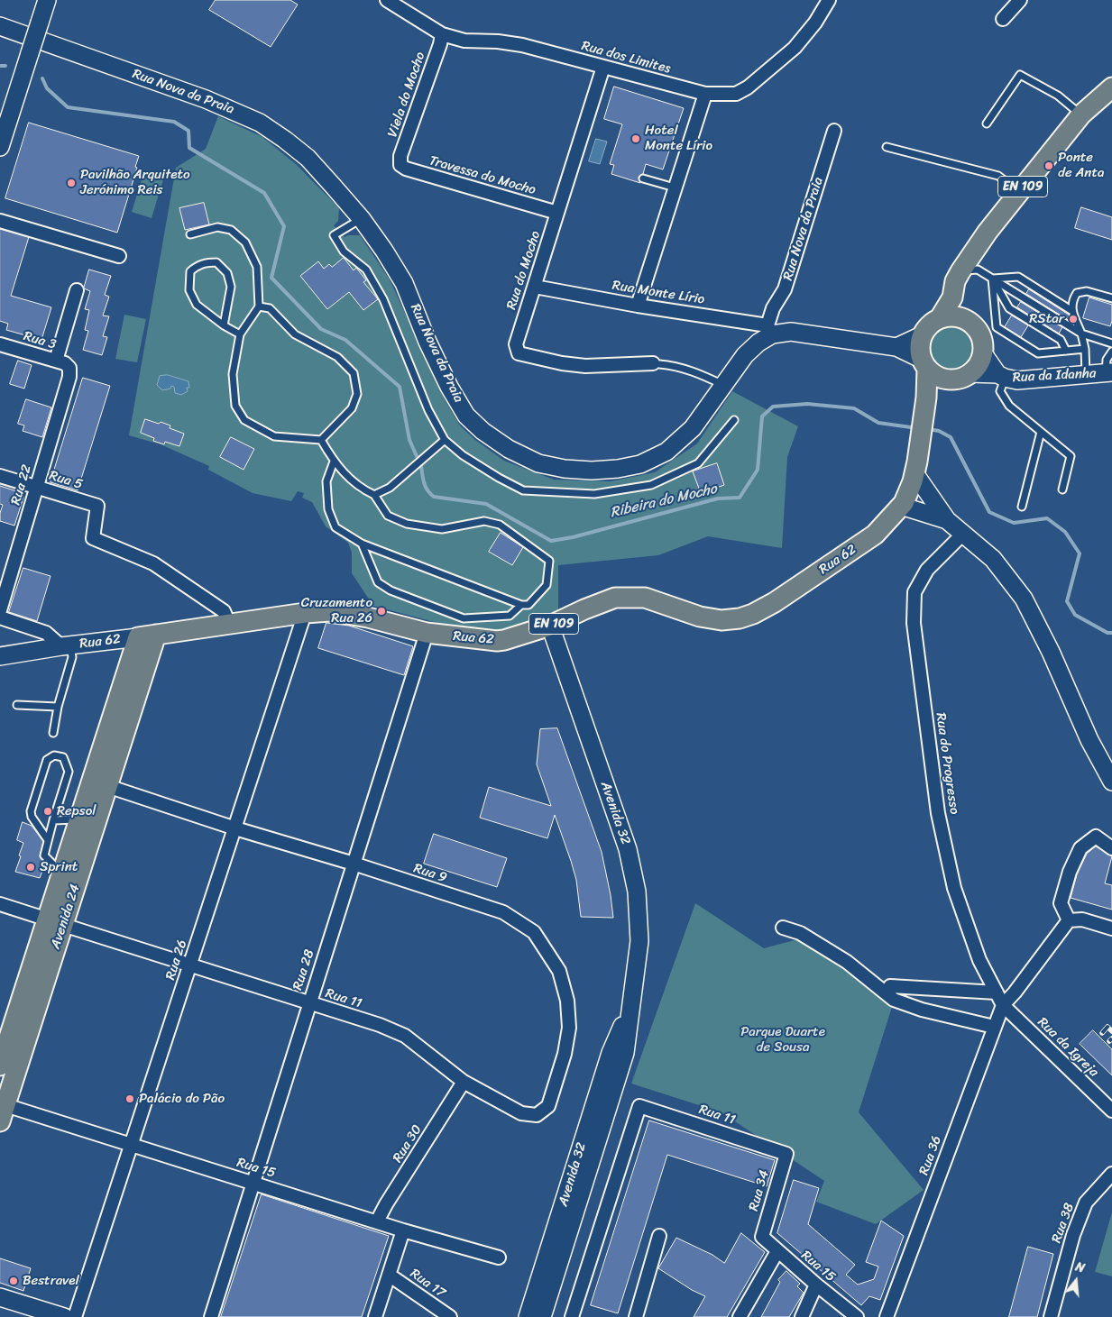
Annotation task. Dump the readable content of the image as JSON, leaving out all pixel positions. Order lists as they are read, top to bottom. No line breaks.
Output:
{"streets":{"main road":["EN 109","Rua 62","Avenida 24"],"street":["Rua dos Limites","Rua Nova da Praia","Viela do Mocho","Travessa do Mocho","Rua do Mocho","Rua Monte Lírio","Rua 3","Rua da Idanha","Rua 5","Rua 22","Rua do Progresso","Avenida 32","Rua 9","Rua 26","Rua 28","Rua 11","Rua da Igreja","Rua 30","Rua 36","Rua 15","Rua 34","Rua 38","Rua 17"]},"crossings":[["Rua dos Limites","Viela do Mocho"],["Rua dos Limites","Rua do Mocho"],["Rua Nova da Praia","EN 109"],["Rua Nova da Praia","Rua Monte Lírio"],["Rua Nova da Praia","Rua da Idanha"],["Rua Nova da Praia","Rua 62"],["Viela do Mocho","Travessa do Mocho"],["Travessa do Mocho","Rua do Mocho"],["EN 109","Rua da Idanha"],["EN 109","Rua 62"],["Rua do Mocho","Rua Monte Lírio"],["Rua 3","Rua 22"],["Rua da Idanha","Rua 62"],["Rua 5","Rua 22"],["Rua 5","Rua 62"],["Rua 62","Avenida 32"],["Rua 62","Avenida 24"],["Rua 62","Rua 26"],["Rua 62","Rua 28"],["Rua do Progresso","Rua da Igreja"],["Rua do Progresso","Rua 36"],["Rua 9","Avenida 24"],["Rua 9","Rua 26"],["Rua 9","Rua 28"],["Rua 9","Rua 11"],["Avenida 24","Rua 11"],["Avenida 24","Rua 15"],["Rua 26","Rua 11"],["Rua 26","Rua 15"],["Rua 28","Rua 11"],["Rua 28","Rua 15"],["Rua 11","Rua 30"],["Rua 11","Rua 34"],["Rua da Igreja","Rua 36"],["Rua 30","Rua 15"],["Rua 15","Rua 34"]],"water":["Ribeira do Mocho"],"parks":["Parque Duarte de Sousa"],"places":["Hotel Monte Lírio","Ponte de Anta","Pavilhão Arquiteto Jerónimo Reis","RStar","Cruzamento Rua 26","Repsol","Sprint","Palácio do Pão","Bestravel"],"north":"top"}
